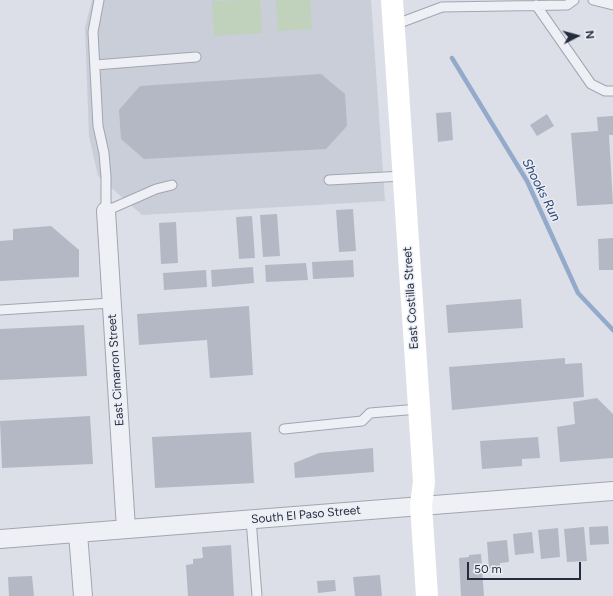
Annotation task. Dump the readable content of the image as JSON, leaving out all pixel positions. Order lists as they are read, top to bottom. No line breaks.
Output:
{"streets":{"street":["East Costilla Street","East Cimarron Street","South El Paso Street"]},"crossings":[["East Costilla Street","South El Paso Street"],["East Cimarron Street","South El Paso Street"]],"water":["Shooks Run"],"scale_bar":"50 m","north":"right"}
